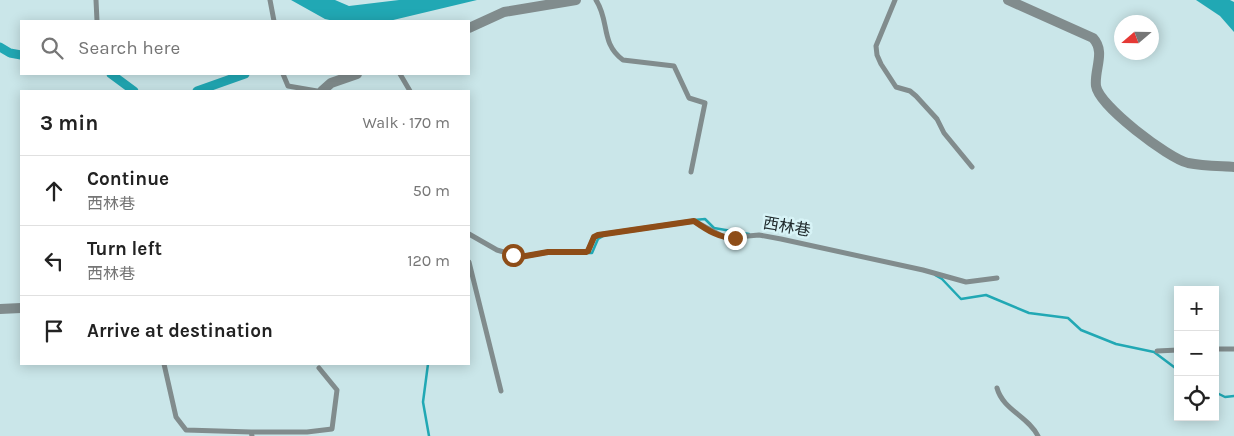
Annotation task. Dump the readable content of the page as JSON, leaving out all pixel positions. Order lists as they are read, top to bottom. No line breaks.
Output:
{"streets":{"lane":["西林巷"]},"north":"left","page":{"search":"Search here","heading":["3 min","Walk · 170 m"],"list":[["Continue","西林巷","50 m"],["Turn left","西林巷","120 m"],"Arrive at destination"],"map_buttons":["+","−"]}}
